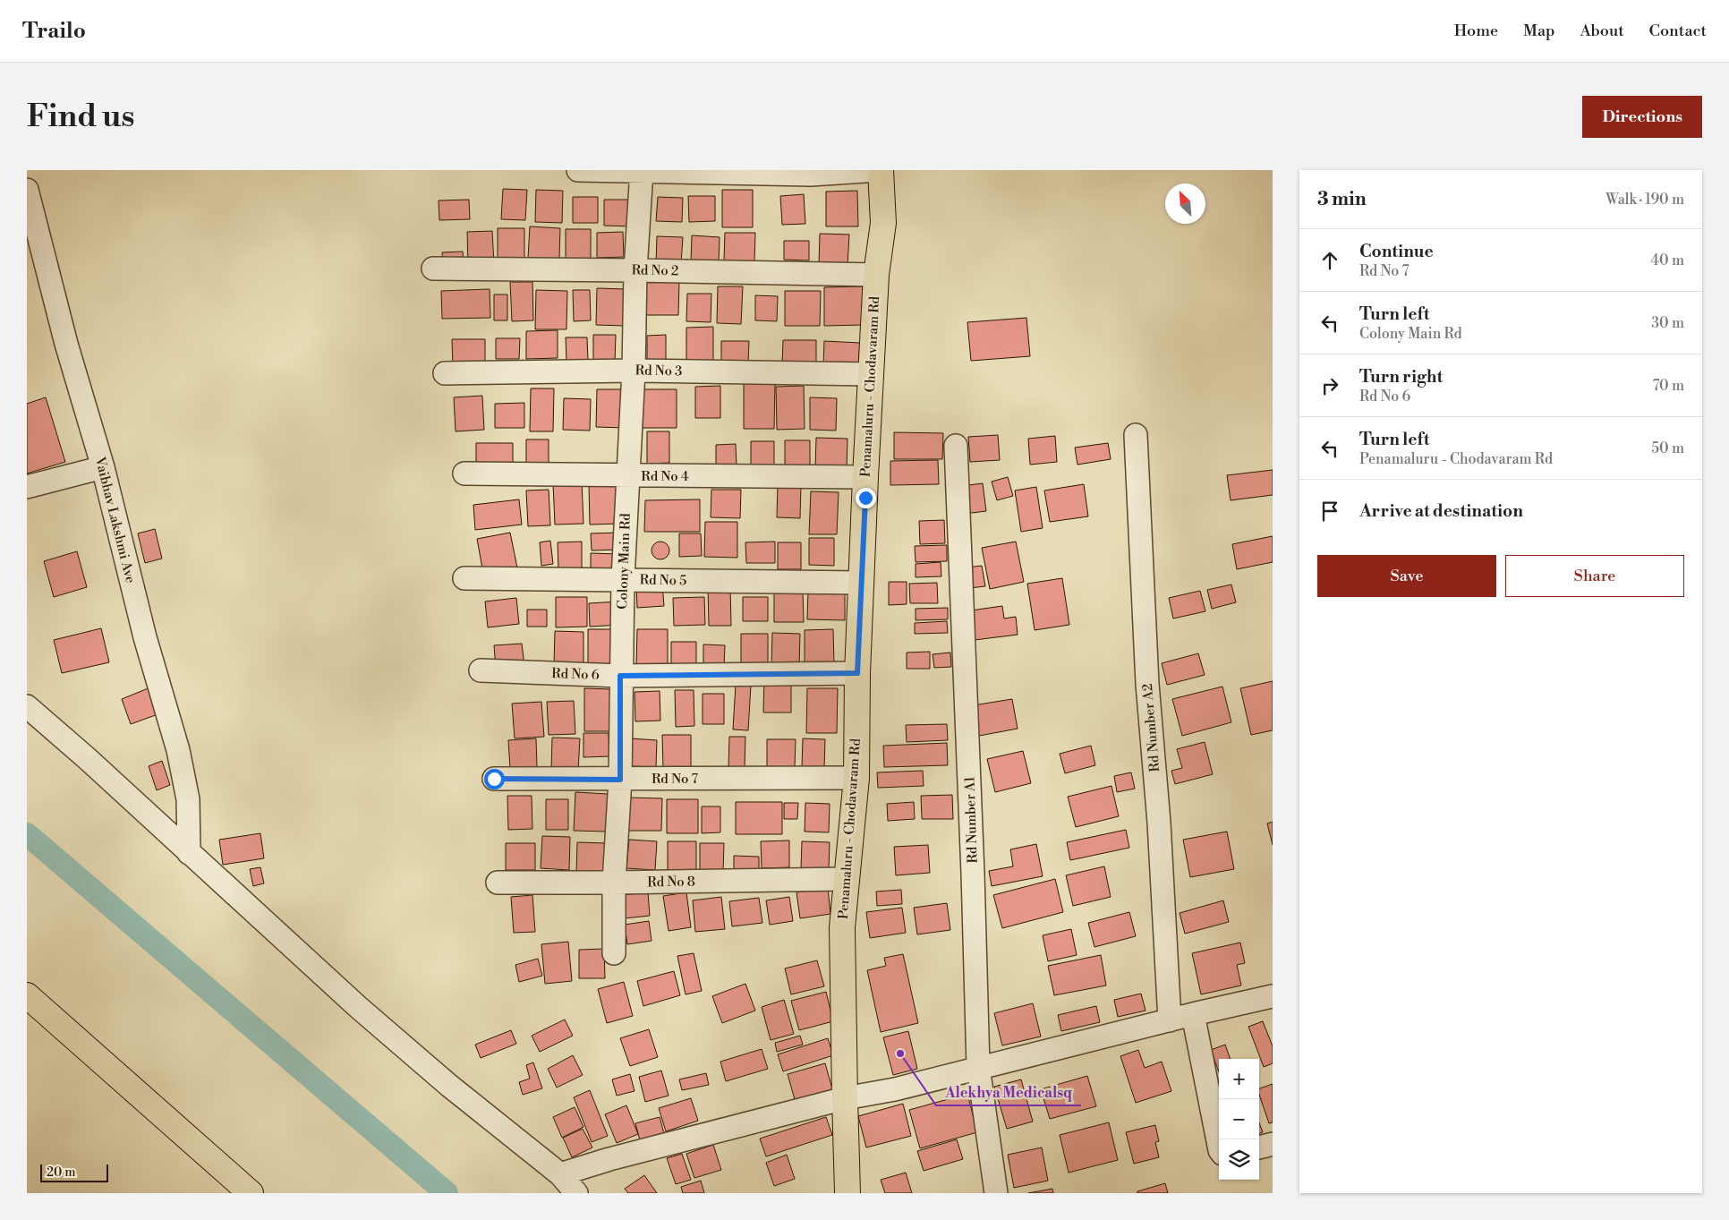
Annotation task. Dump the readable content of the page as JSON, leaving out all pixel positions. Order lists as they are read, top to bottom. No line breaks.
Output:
{"streets":{"main road":["Penamaluru - Chodavaram Rd"],"street":["Rd No 2","Rd No 3","Rd No 4","Vaibhav Lakshmi Ave","Colony Main Rd","Rd No 5","Rd No 6","Rd Number A2","Rd No 7","Rd Number A1","Rd No 8"]},"crossings":[["Rd No 2","Penamaluru - Chodavaram Rd"],["Rd No 2","Colony Main Rd"],["Rd No 3","Penamaluru - Chodavaram Rd"],["Rd No 3","Colony Main Rd"],["Penamaluru - Chodavaram Rd","Rd No 4"],["Penamaluru - Chodavaram Rd","Rd No 5"],["Penamaluru - Chodavaram Rd","Rd No 6"],["Penamaluru - Chodavaram Rd","Rd No 7"],["Penamaluru - Chodavaram Rd","Rd No 8"],["Rd No 4","Colony Main Rd"],["Colony Main Rd","Rd No 5"],["Colony Main Rd","Rd No 6"],["Colony Main Rd","Rd No 7"],["Colony Main Rd","Rd No 8"]],"places":["Alekhya Medicalsq"],"scale_bar":"20 m","north":"top left","page":{"header":"Trailo","nav":["Home","Map","About","Contact"],"buttons":["Directions",["Save","Share"]],"title":"Find us","heading":["3 min","Walk · 190 m"],"list":[["Continue","Rd No 7","40 m"],["Turn left","Colony Main Rd","30 m"],["Turn right","Rd No 6","70 m"],["Turn left","Penamaluru - Chodavaram Rd","50 m"],"Arrive at destination"],"map_buttons":["+","−"],"scale":"20 m"}}
